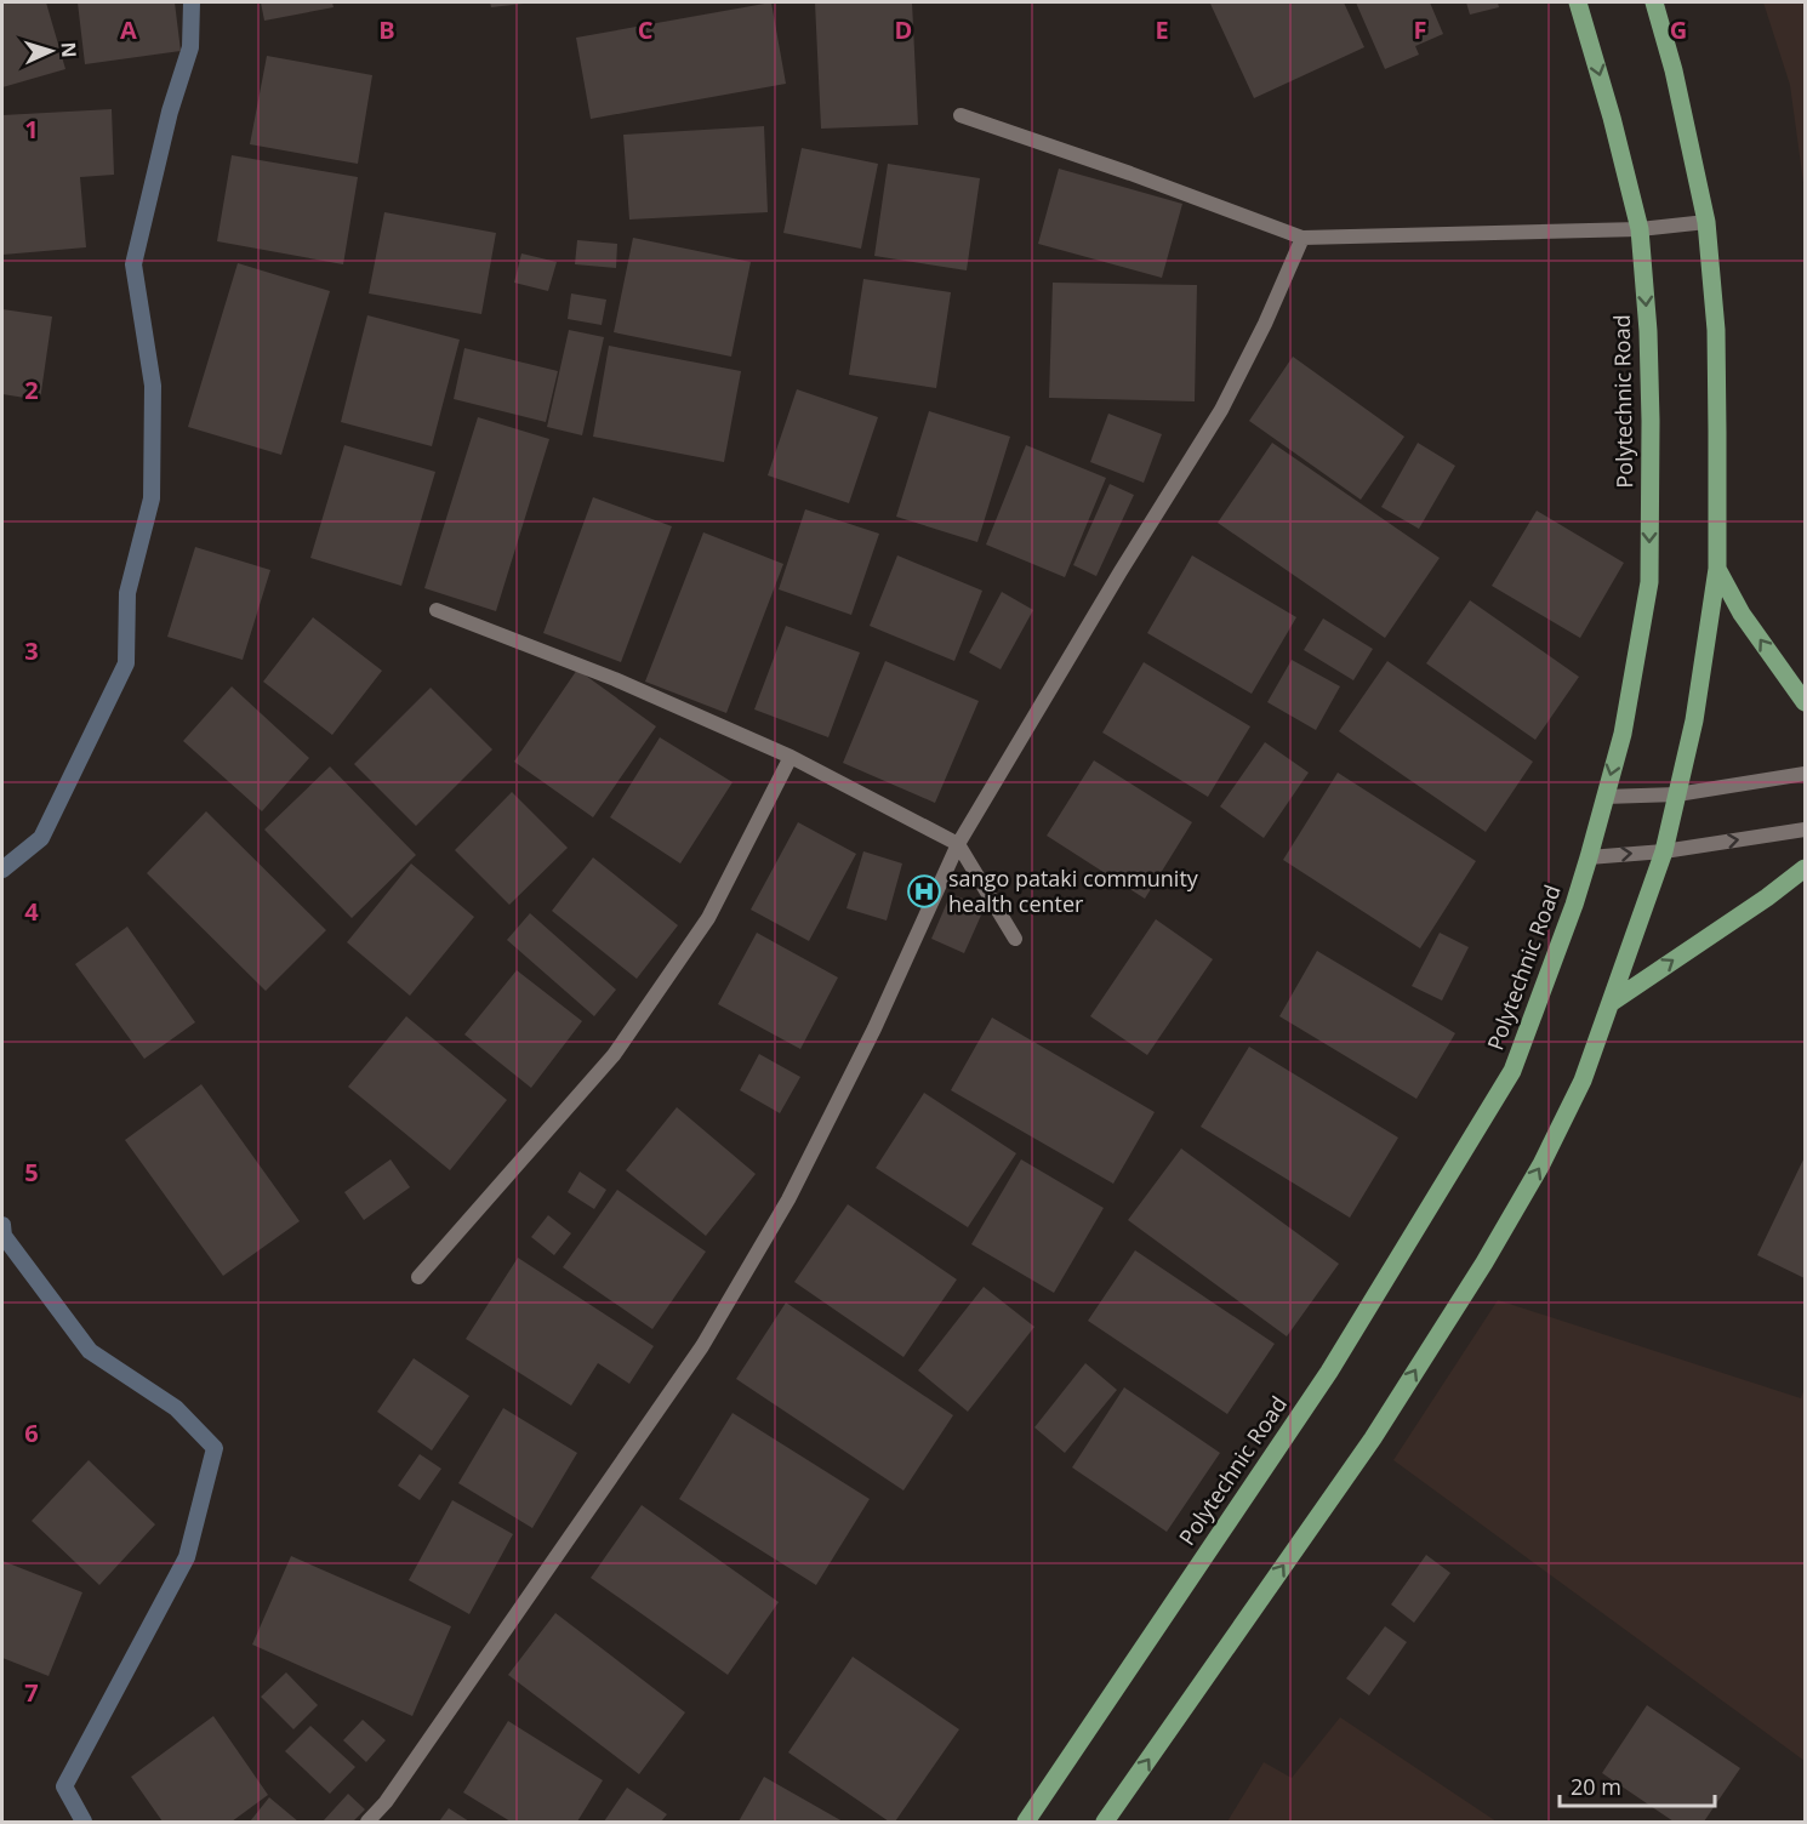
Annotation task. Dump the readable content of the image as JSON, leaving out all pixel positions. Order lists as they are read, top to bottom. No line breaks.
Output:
{"streets":{"main road":["Polytechnic Road"]},"places":{"hospital":["sango pataki community health center"]},"scale_bar":"20 m","north":"right","grid":{"columns":["A","B","C","D","E","F","G"],"rows":["1","2","3","4","5","6","7"]}}
